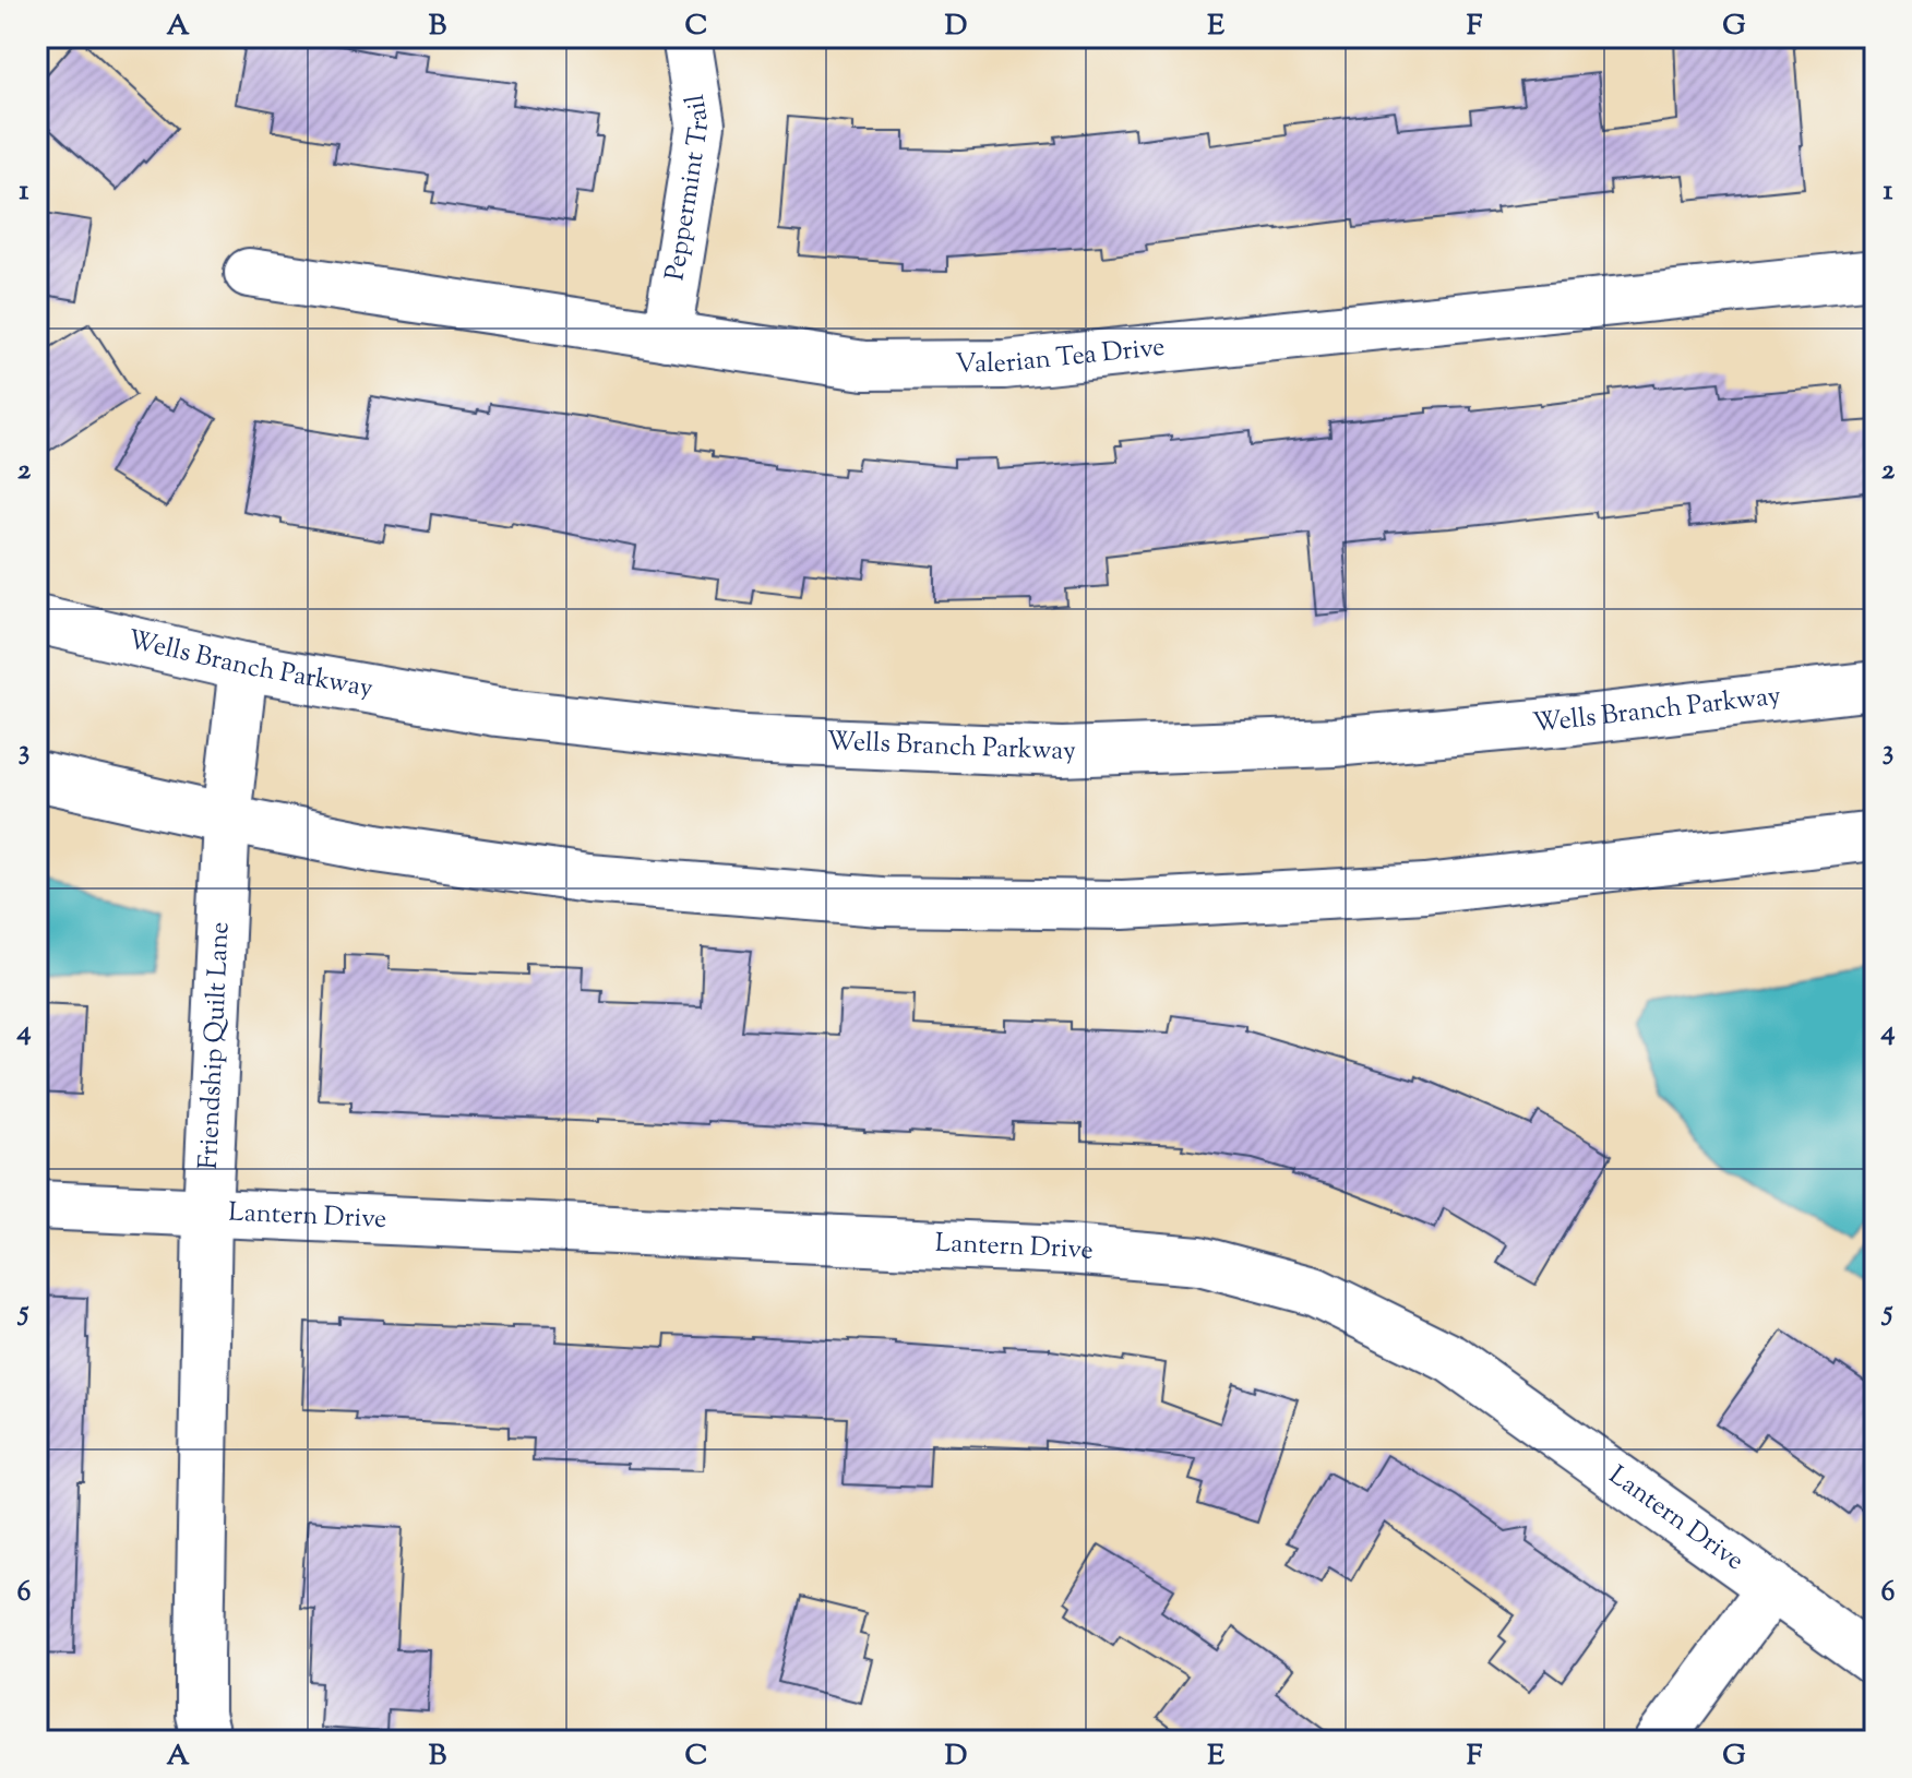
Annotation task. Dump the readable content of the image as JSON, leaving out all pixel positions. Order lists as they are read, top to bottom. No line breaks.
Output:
{"streets":{"street":["Peppermint Trail","Valerian Tea Drive","Wells Branch Parkway","Friendship Quilt Lane","Lantern Drive"]},"crossings":[["Peppermint Trail","Valerian Tea Drive"],["Wells Branch Parkway","Friendship Quilt Lane"],["Friendship Quilt Lane","Lantern Drive"]],"grid":{"columns":["A","B","C","D","E","F","G"],"rows":["1","2","3","4","5","6"]}}
